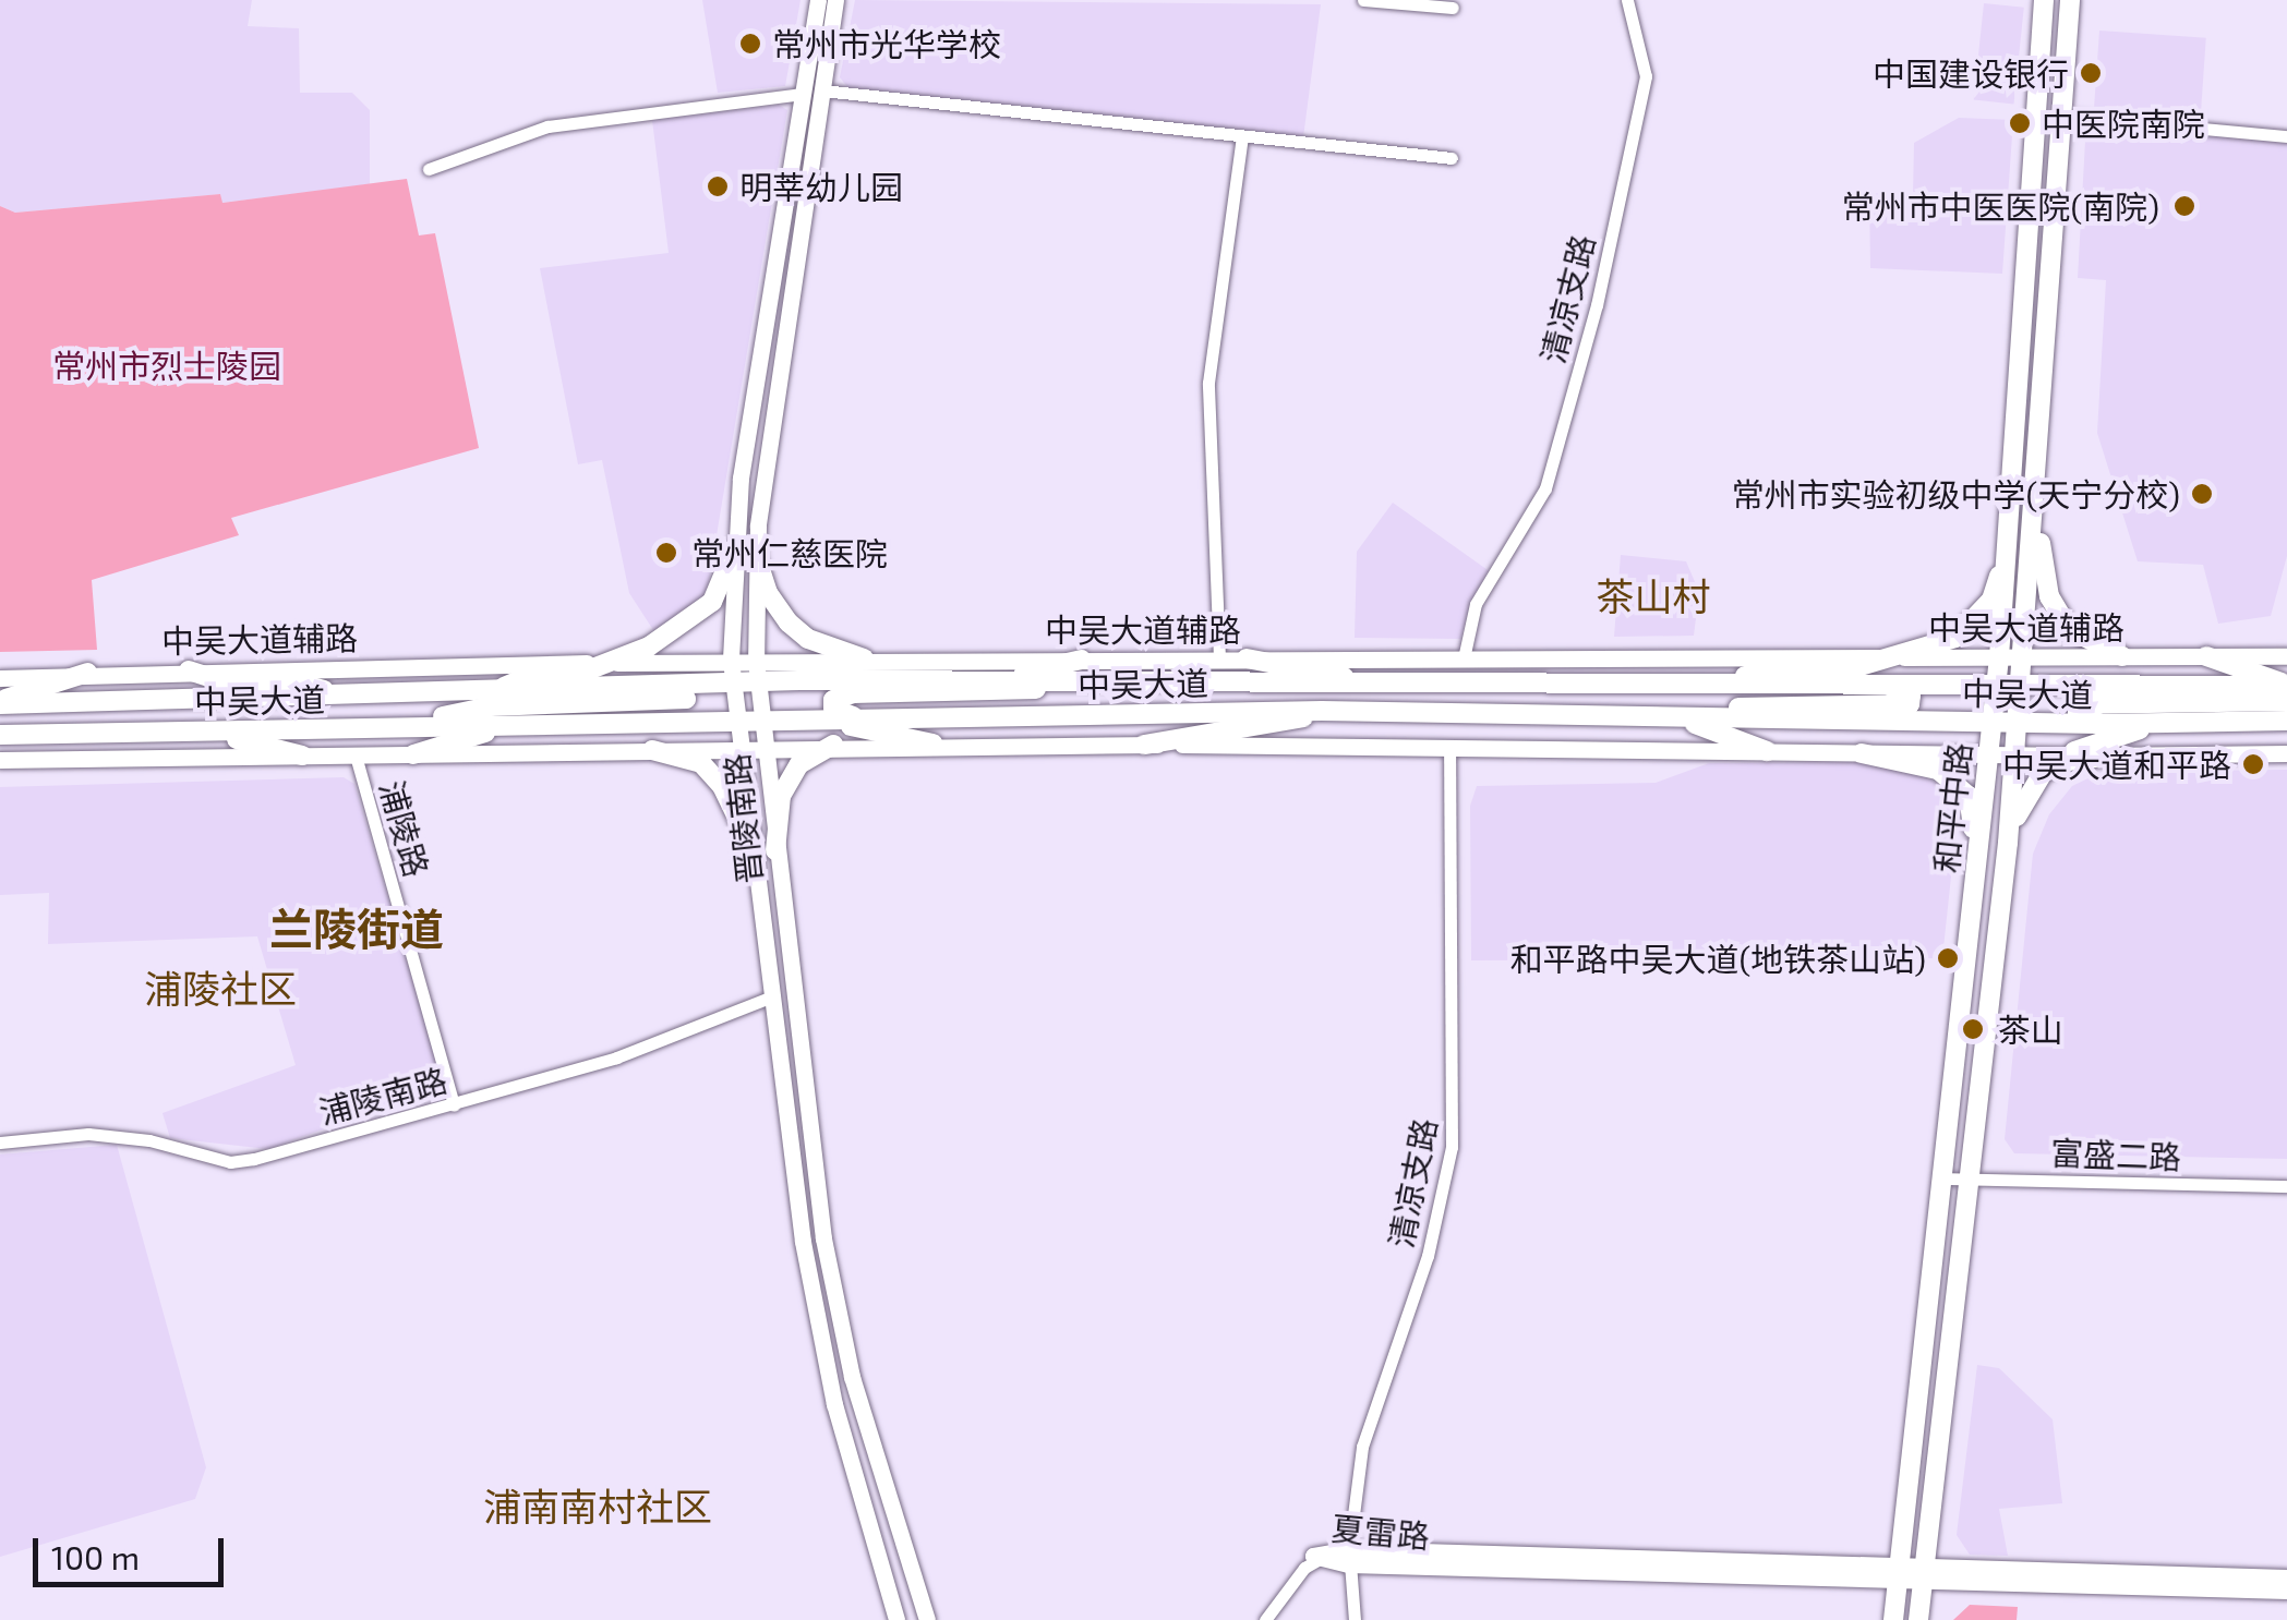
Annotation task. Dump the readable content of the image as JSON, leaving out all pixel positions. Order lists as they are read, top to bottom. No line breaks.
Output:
{"streets":{"main road":["中吴大道辅路","中吴大道","和平中路","晋陵南路","夏雷路"],"street":["清凉支路","浦陵路","浦陵南路","富盛二路"]},"crossings":[["清凉支路","中吴大道辅路"],["清凉支路","夏雷路"],["中吴大道辅路","和平中路"],["中吴大道辅路","晋陵南路"],["中吴大道","和平中路"],["中吴大道","晋陵南路"],["和平中路","富盛二路"],["和平中路","夏雷路"],["晋陵南路","浦陵南路"],["浦陵路","浦陵南路"]],"districts":["茶山村","兰陵街道","浦陵社区","浦南南村社区"],"parks":["常州市烈士陵园"],"places":["常州市光华学校","中国建设银行","中医院南院","明莘幼儿园","常州市中医医院(南院)","常州市实验初级中学(天宁分校)","常州仁慈医院","中吴大道和平路","和平路中吴大道(地铁茶山站)","茶山"],"scale_bar":"100 m"}
